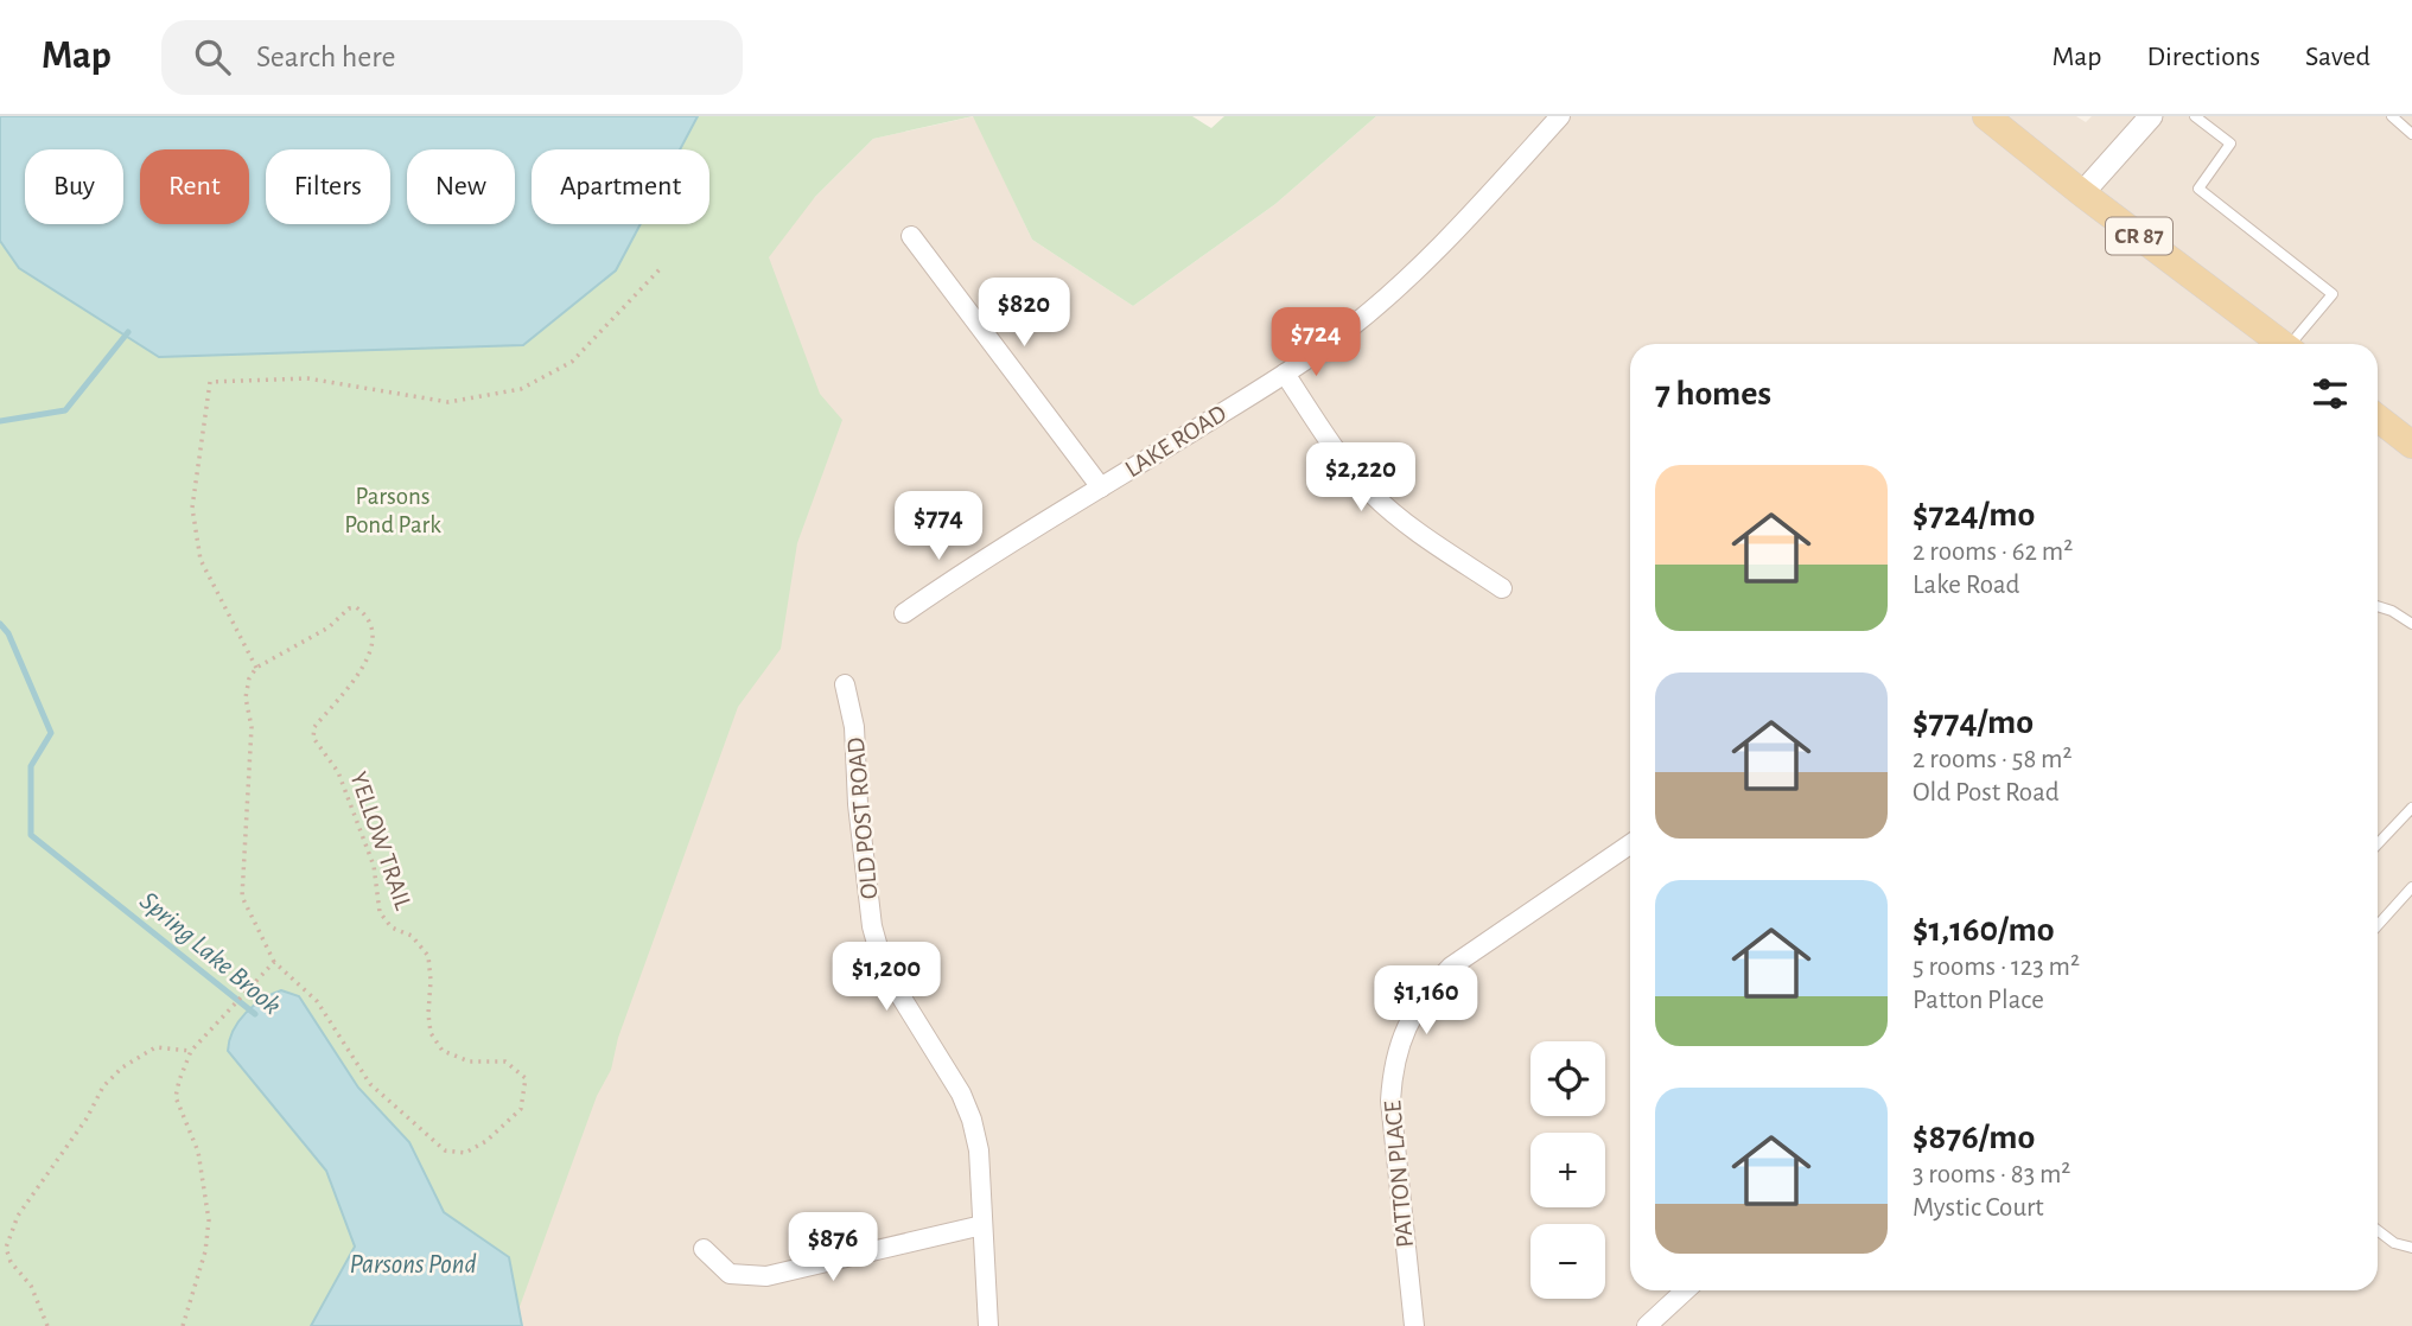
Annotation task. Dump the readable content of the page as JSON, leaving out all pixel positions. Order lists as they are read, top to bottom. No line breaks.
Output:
{"streets":{"main road":["CR 87"],"street":["LAKE ROAD","OLD POST ROAD","PATTON PLACE"],"path":["YELLOW TRAIL"]},"water":["Spring Lake Brook","Parsons Pond"],"parks":["Parsons Pond Park"],"page":{"header":"Map","search":"Search here","nav":["Map","Directions","Saved"],"chip":["Buy","Rent","Filters","New","Apartment"],"price":["$820","$724","$2,220","$774","$1,200","$1,160","$876"],"heading":"7 homes","list":[{"name":"$724/mo","note":"2 rooms · 62 m² · Lake Road"},{"name":"$774/mo","note":"2 rooms · 58 m² · Old Post Road"},{"name":"$1,160/mo","note":"5 rooms · 123 m² · Patton Place"},{"name":"$876/mo","note":"3 rooms · 83 m² · Mystic Court"}],"map_buttons":["+","−"]}}
